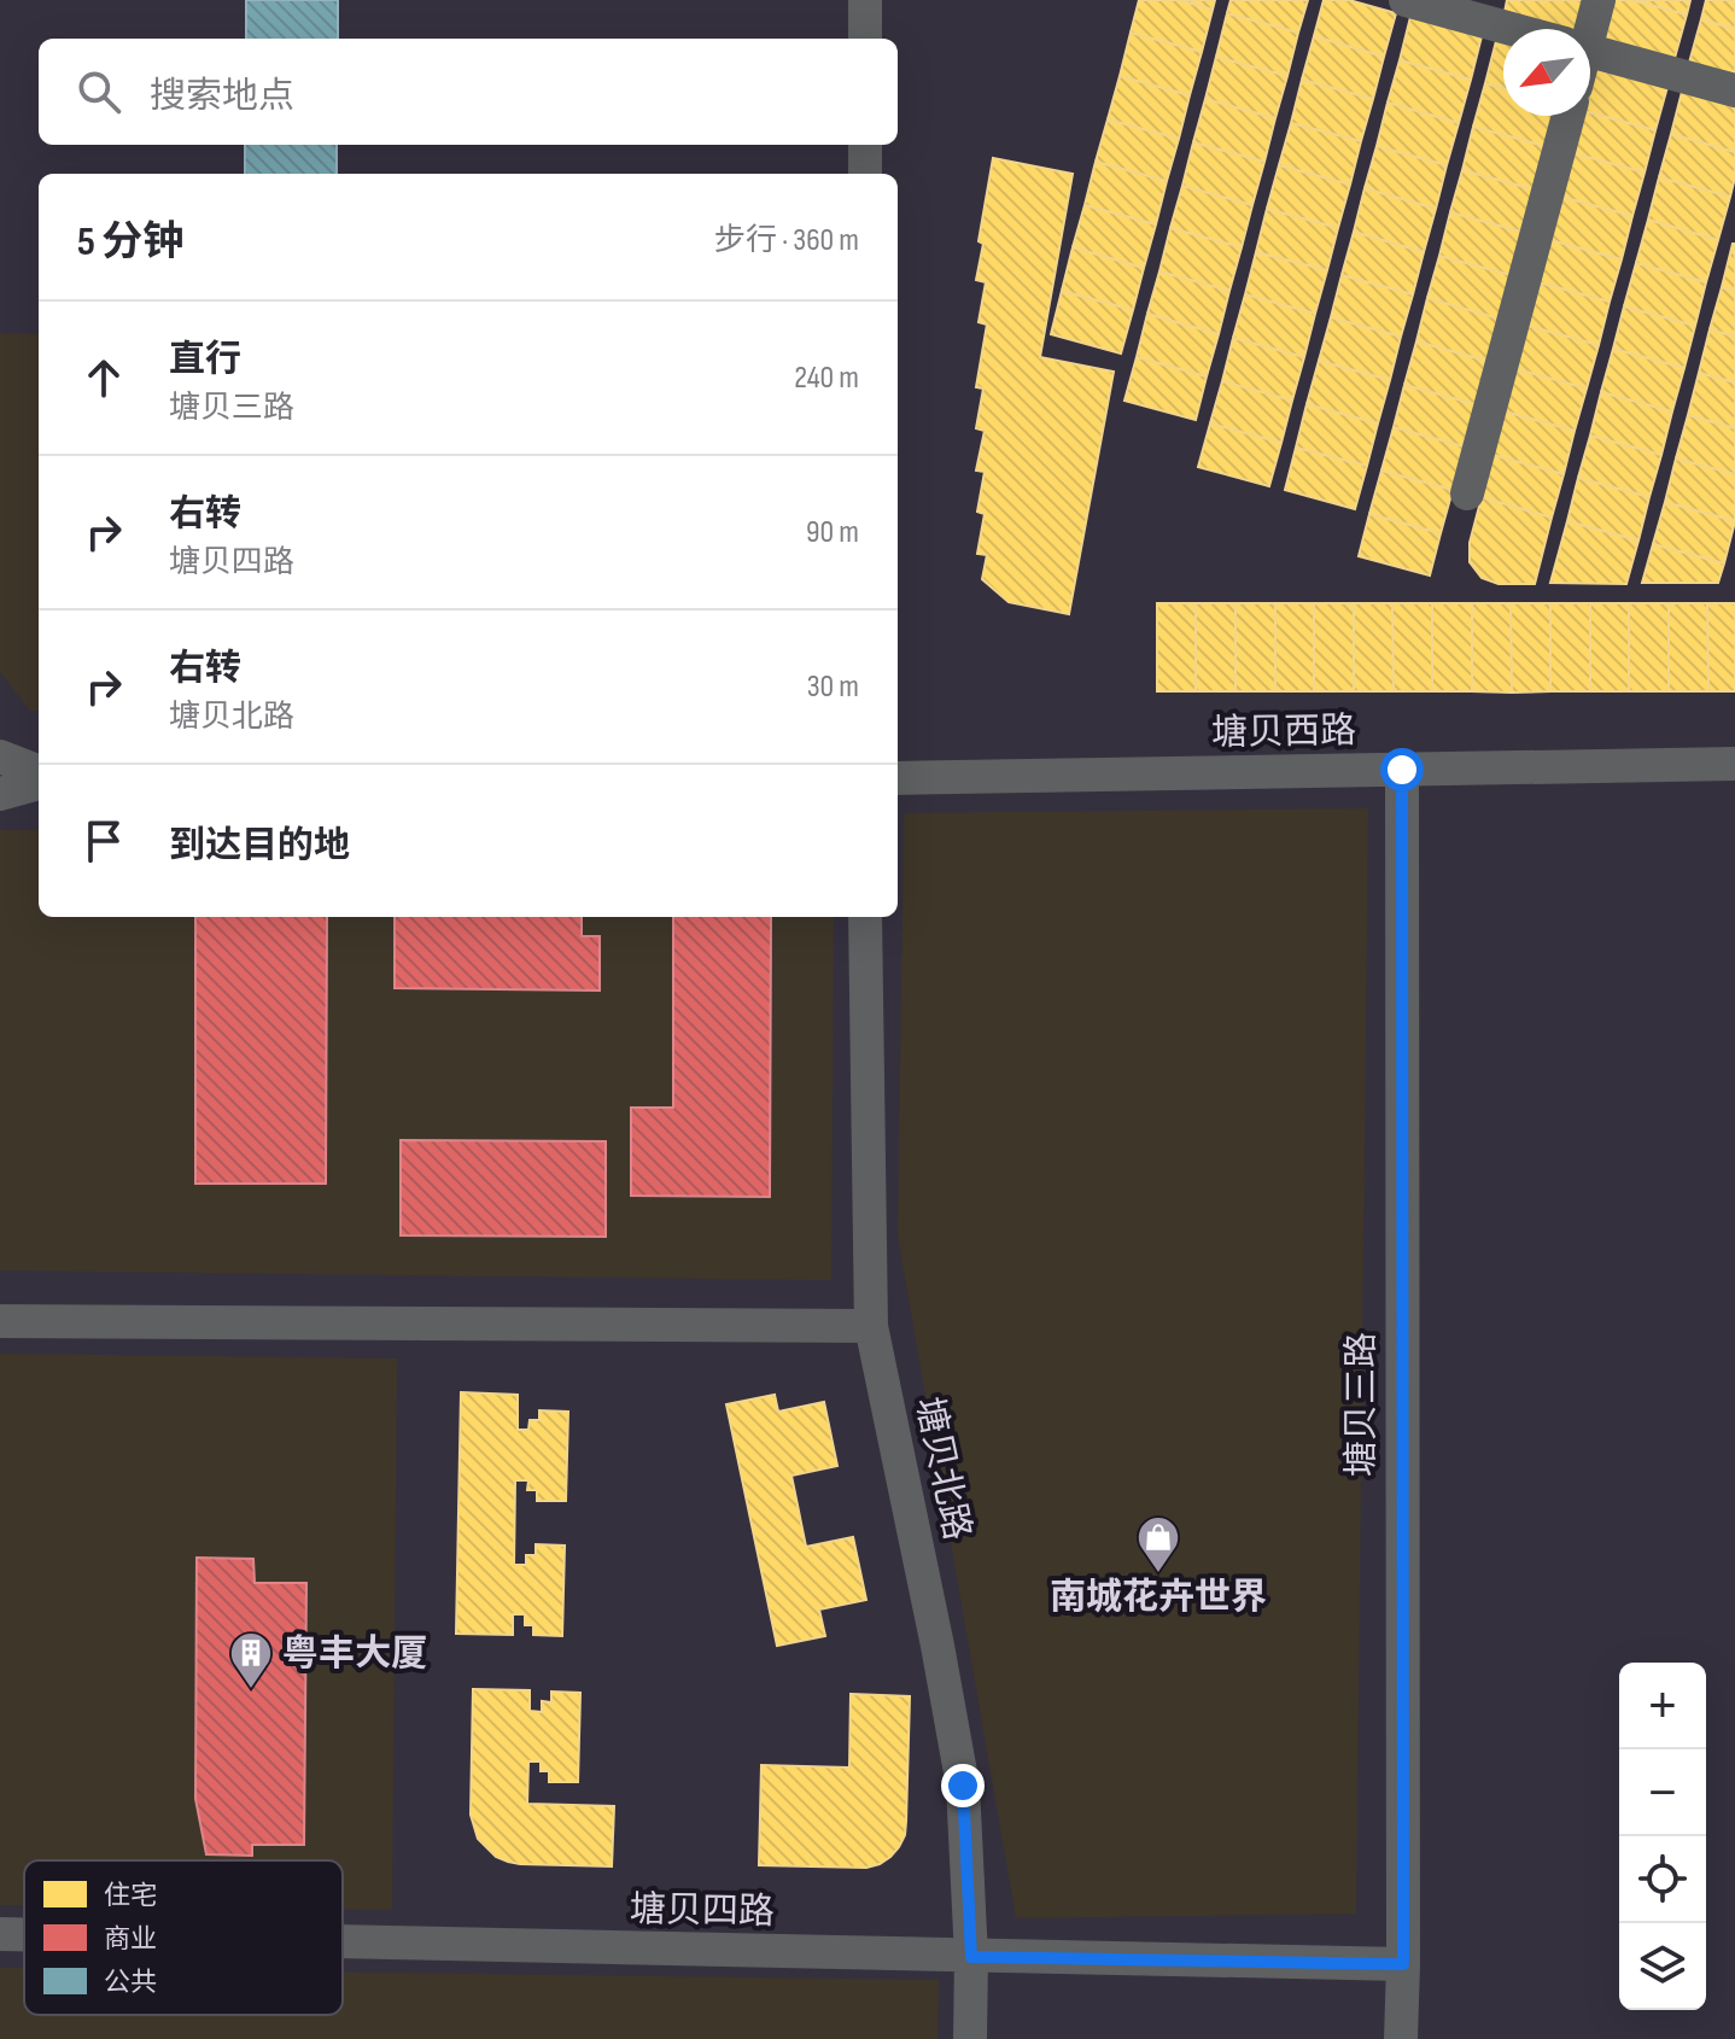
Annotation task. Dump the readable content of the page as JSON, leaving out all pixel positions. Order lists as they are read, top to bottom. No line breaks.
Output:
{"streets":{"street":["塘贝西路","塘贝三路","塘贝北路","塘贝四路"]},"crossings":[["塘贝西路","塘贝三路"],["塘贝三路","塘贝四路"],["塘贝北路","塘贝四路"]],"places":{"shop":["南城花卉世界"],"building":["粤丰大厦"]},"legend":["住宅","商业","公共"],"north":"bottom left","page":{"search":"搜索地点","heading":["5 分钟","步行 · 360 m"],"list":[["直行","塘贝三路","240 m"],["右转","塘贝四路","90 m"],["右转","塘贝北路","30 m"],"到达目的地"],"map_buttons":["+","−"]}}
